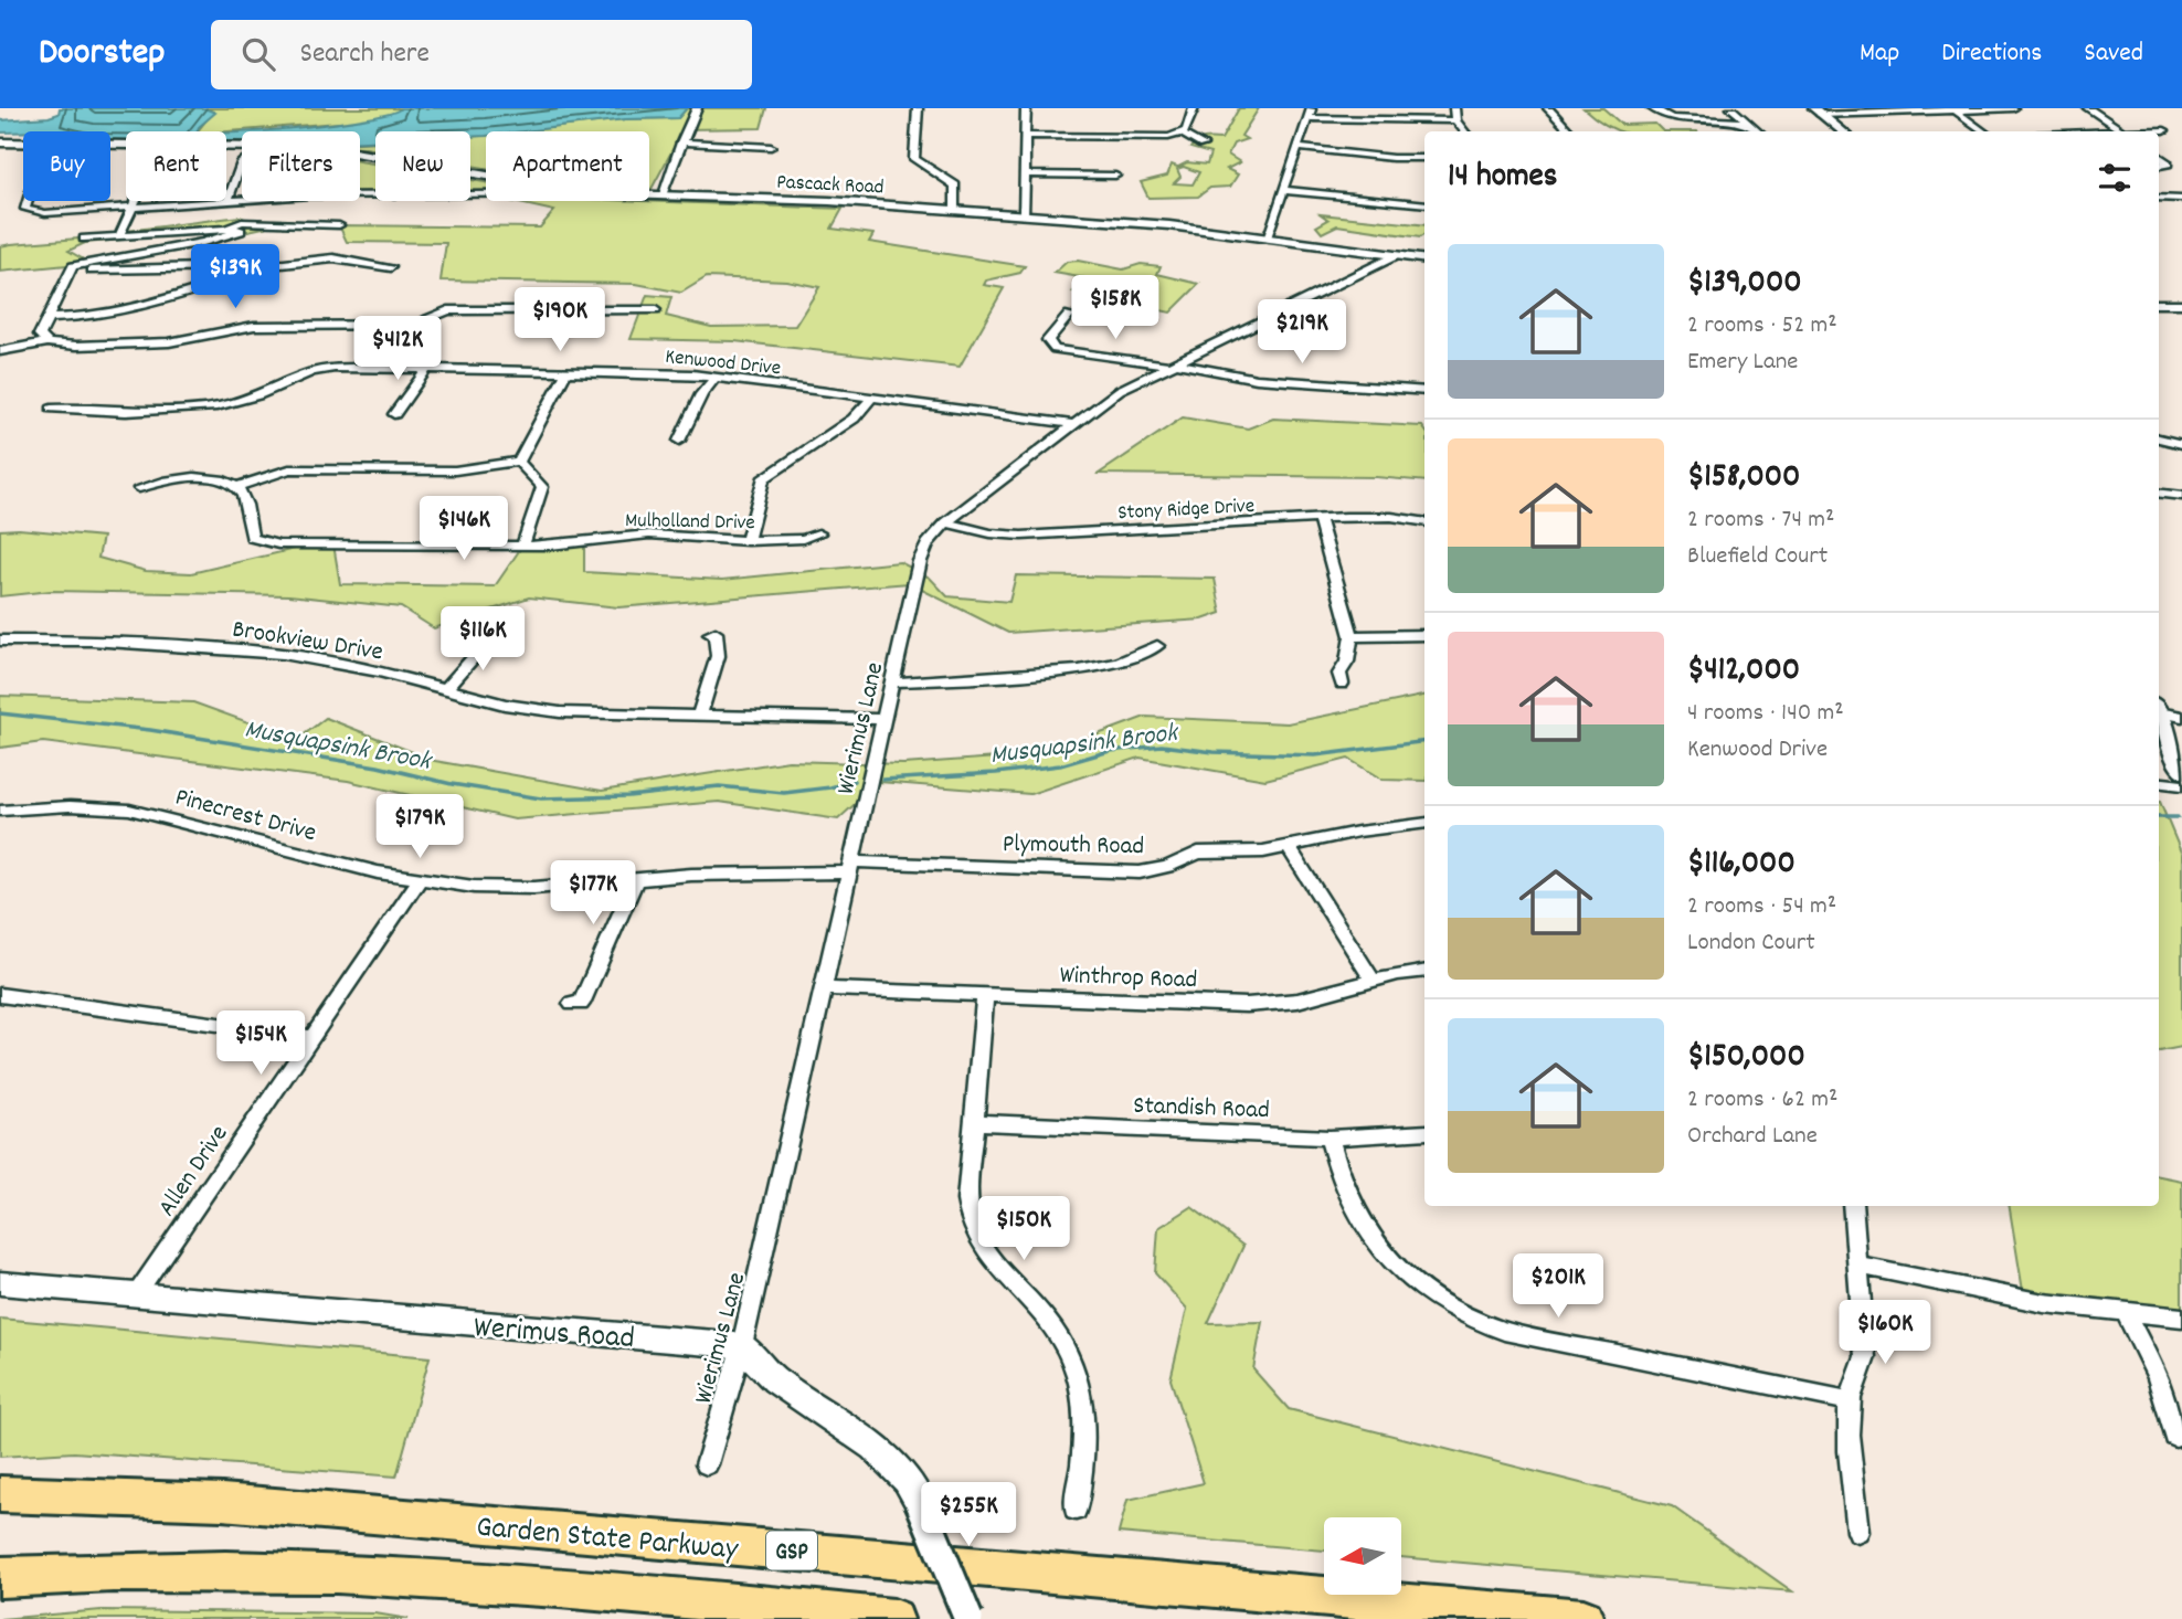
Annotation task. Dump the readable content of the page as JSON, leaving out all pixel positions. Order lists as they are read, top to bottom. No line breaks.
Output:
{"streets":{"highway":["Garden State Parkway","GSP"],"main road":["Werimus Road"],"street":["Pascack Road","Kenwood Drive","Stony Ridge Drive","Mulholland Drive","Brookview Drive","Wierimus Lane","Pinecrest Drive","Plymouth Road","Winthrop Road","Standish Road","Allen Drive"]},"crossings":[["Pascack Road","Wierimus Lane"],["Kenwood Drive","Wierimus Lane"],["Stony Ridge Drive","Wierimus Lane"],["Brookview Drive","Wierimus Lane"],["Wierimus Lane","Pinecrest Drive"],["Wierimus Lane","Plymouth Road"],["Wierimus Lane","Winthrop Road"],["Wierimus Lane","Werimus Road"],["Pinecrest Drive","Plymouth Road"],["Pinecrest Drive","Allen Drive"],["Allen Drive","Werimus Road"]],"water":["Musquapsink Brook"],"north":"left","page":{"header":"Doorstep","search":"Search here","nav":["Map","Directions","Saved"],"chip":["Buy","Rent","Filters","New","Apartment"],"heading":"14 homes","list":[{"name":"$139,000","note":"2 rooms · 52 m² · Emery Lane"},{"name":"$158,000","note":"2 rooms · 74 m² · Bluefield Court"},{"name":"$412,000","note":"4 rooms · 140 m² · Kenwood Drive"},{"name":"$116,000","note":"2 rooms · 54 m² · London Court"},{"name":"$150,000","note":"2 rooms · 62 m² · Orchard Lane"}],"price":["$139K","$158K","$190K","$219K","$412K","$146K","$116K","$179K","$177K","$154K","$150K","$201K","$160K","$255K"]}}
